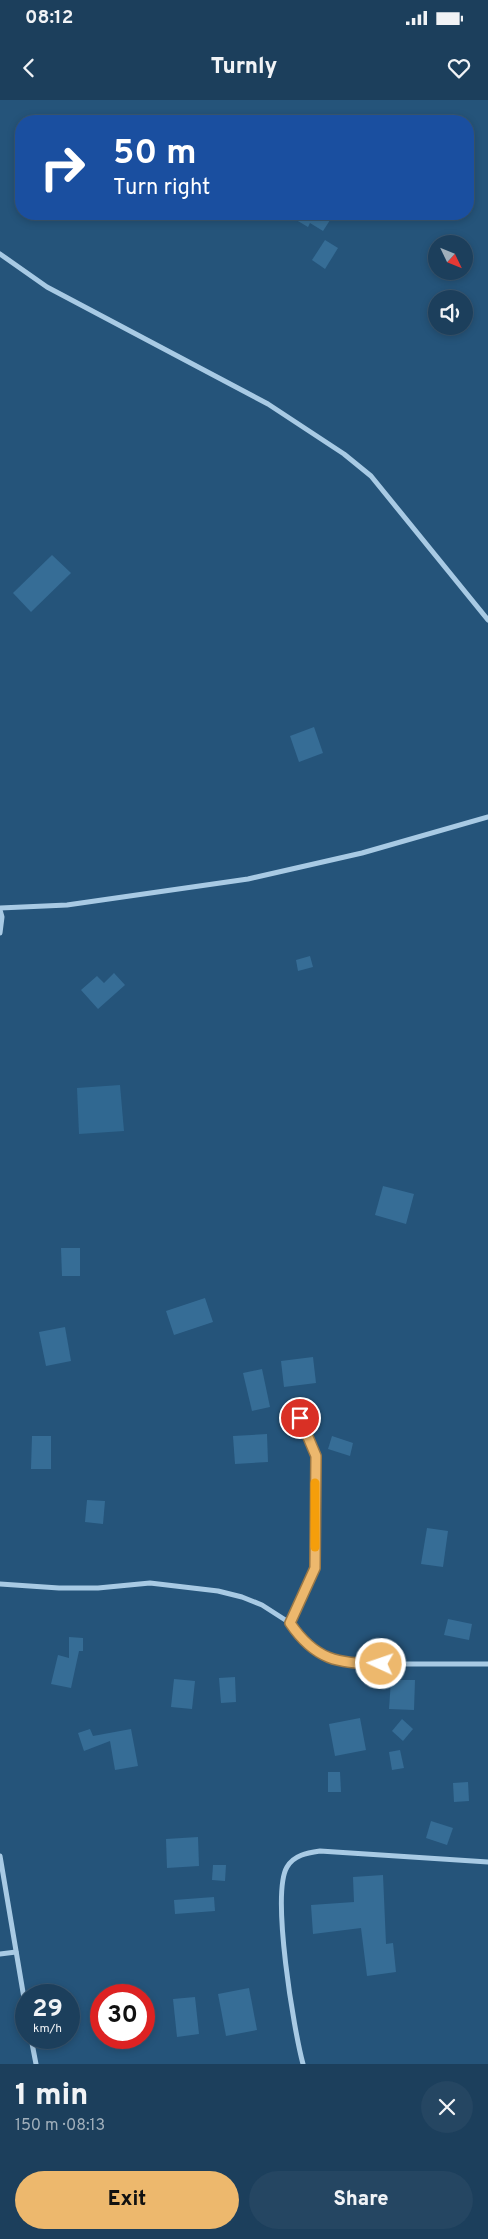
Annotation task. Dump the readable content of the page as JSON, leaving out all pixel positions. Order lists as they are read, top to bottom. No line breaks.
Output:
{"north":"bottom right","page":{"status":"08:12","header":"Turnly","turn":["50 m","Turn right"],"speed":"29 km/h","limit":"30","heading":["1 min","150 m · 08:13"],"buttons":["Exit","Share"]}}
